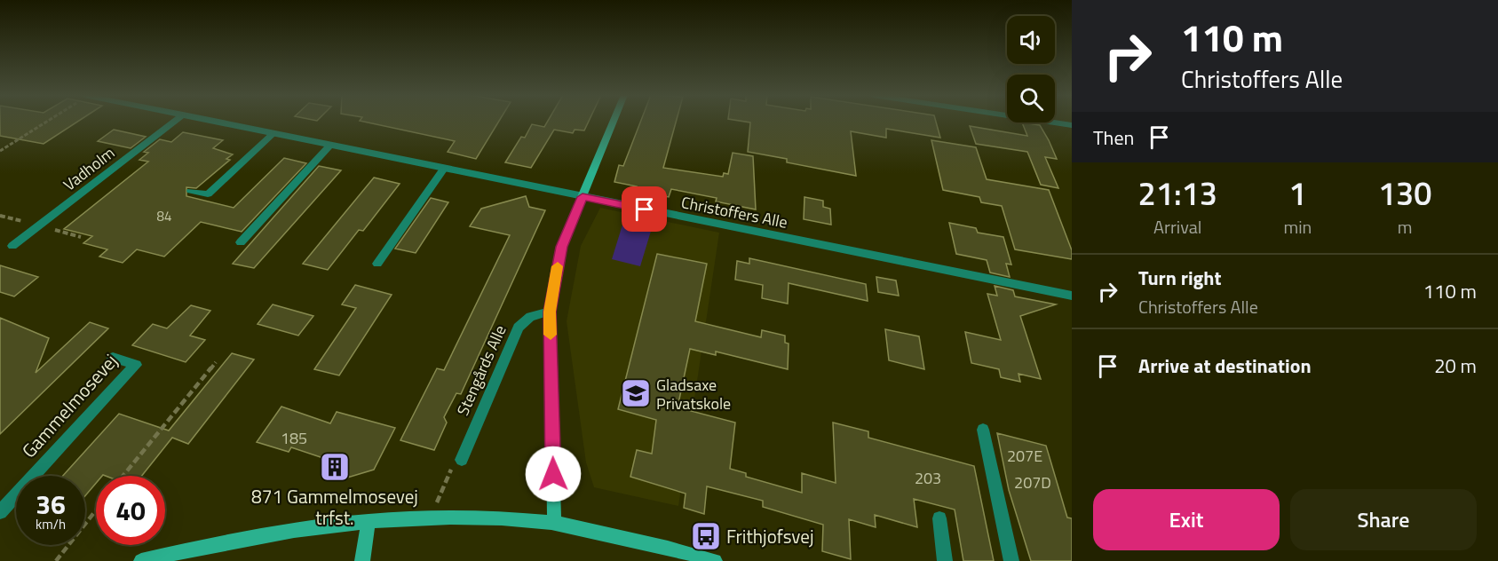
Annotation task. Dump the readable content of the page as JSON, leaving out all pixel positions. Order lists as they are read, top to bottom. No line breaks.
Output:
{"streets":{"street":["Vadholm","Christoffers Alle","Stengårds Alle","Gammelmosevej"]},"places":{"school or university":["Gladsaxe Privatskole"],"building":["871 Gammelmosevej trfst."],"bus stop":["Frithjofsvej"]},"house_numbers":["84","185","207E","203","207D"],"page":{"turn":["110 m","Christoffers Alle"],"then":"Then","eta":["21:13","Arrival","1","min","130","m"],"list":[{"name":"Turn right","note":"Christoffers Alle","value":"110 m"},{"name":"Arrive at destination","value":"20 m"}],"speed":"36 km/h","limit":"40","buttons":["Exit","Share"]}}
